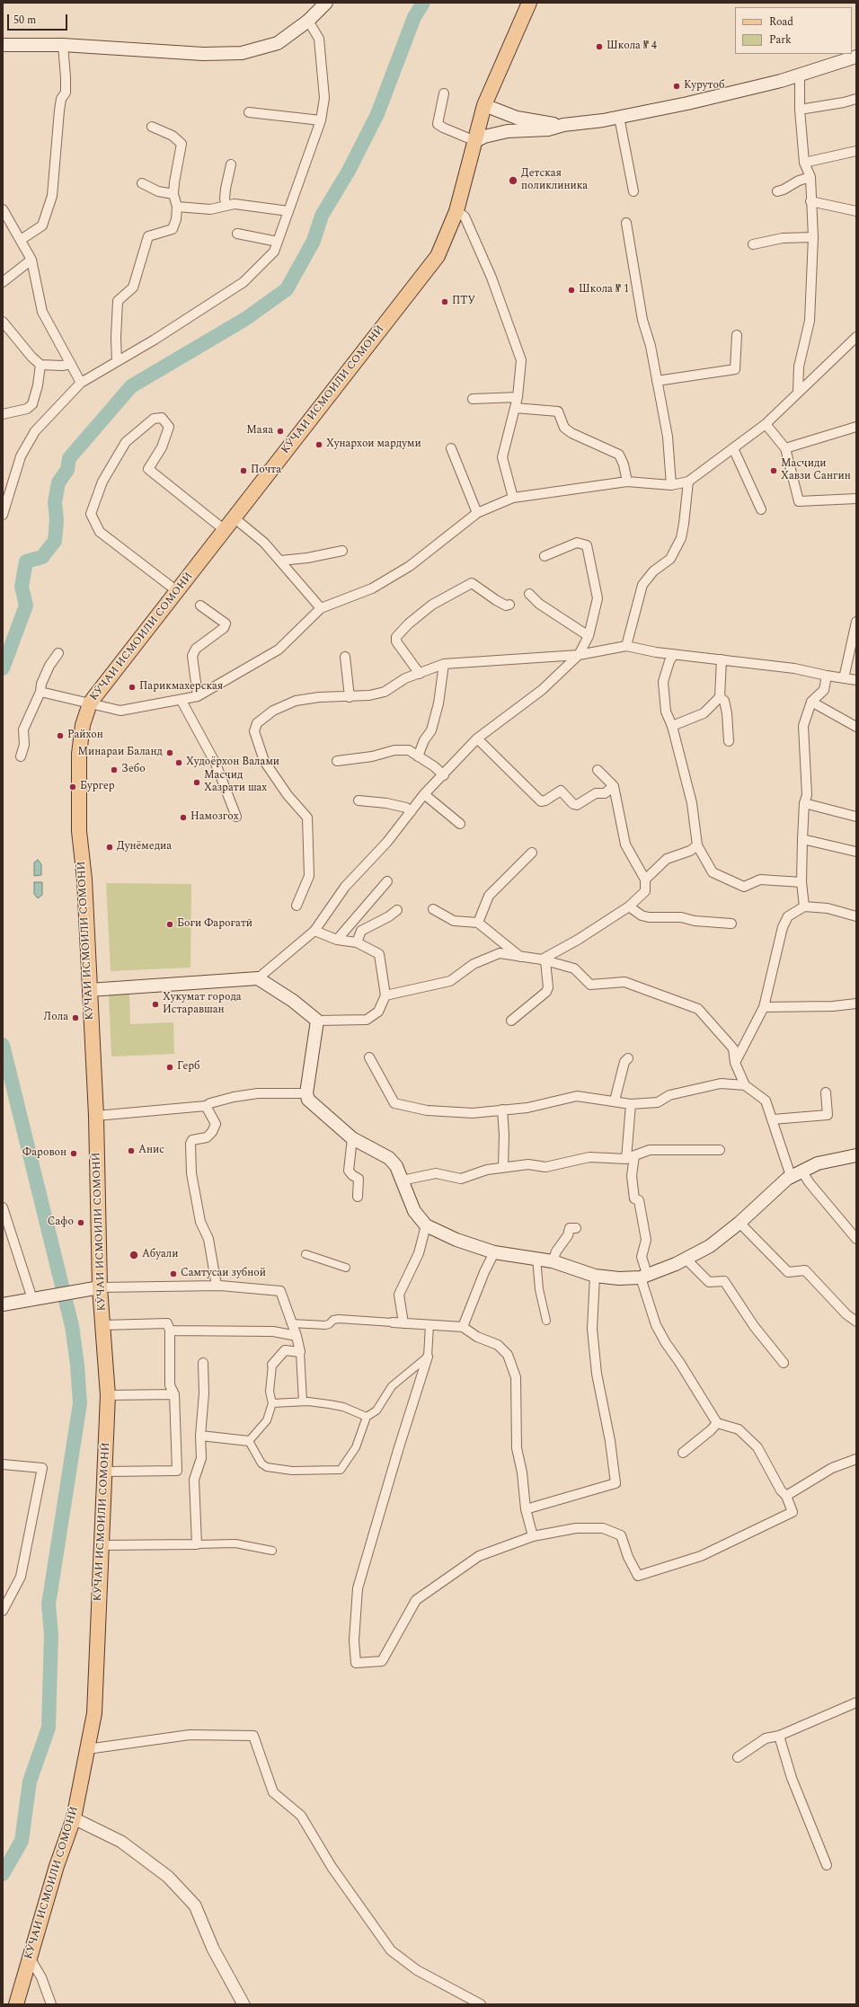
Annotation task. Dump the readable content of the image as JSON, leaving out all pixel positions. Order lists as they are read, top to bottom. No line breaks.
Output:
{"streets":{"main road":["КӮЧАИ ИСМОИЛИ СОМОНӢ"]},"places":["Школа № 4","Курутоб","Детская поликлиника","Школа № 1","ПТУ","Маяа","Хунархои мардуми","Почта","Масҷиди Хавзи Сангин","Парикмахерская","Райхон","Минараи Баланд","Худоёрхон Валами","Зебо","Масҷид Хазрати шах","Бургер","Намозгох","Дунёмедиа","Боғи Фароғатӣ","Хукумат города Истаравшан","Лола","Герб","Анис","Фаровон","Сафо","Абуали","Самтусаи зубной"],"legend":["Road","Park"],"scale_bar":"50 m"}
